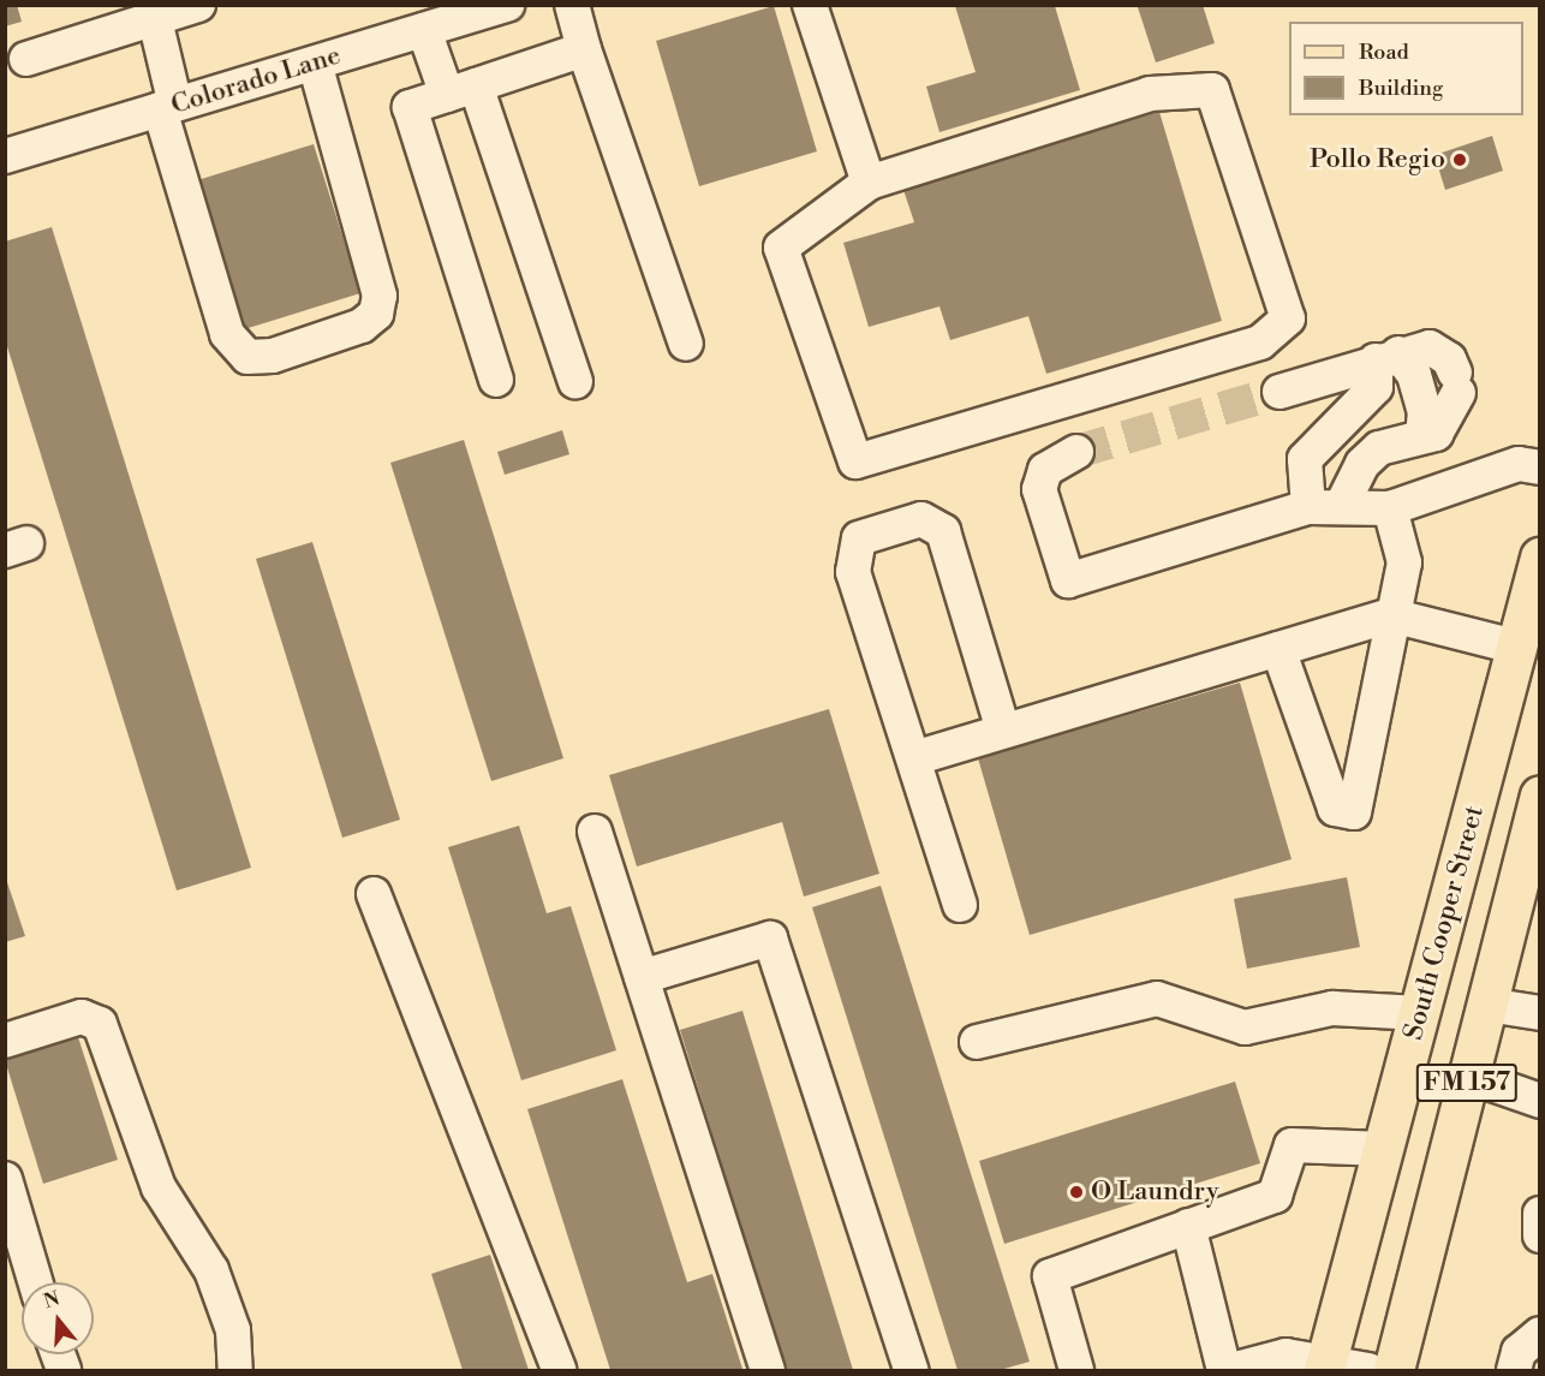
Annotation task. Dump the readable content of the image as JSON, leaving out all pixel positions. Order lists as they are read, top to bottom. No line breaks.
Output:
{"streets":{"main road":["South Cooper Street","FM 157"],"street":["Colorado Lane"]},"places":["Pollo Regio","O Laundry"],"legend":["Road","Building"],"north":"top"}
